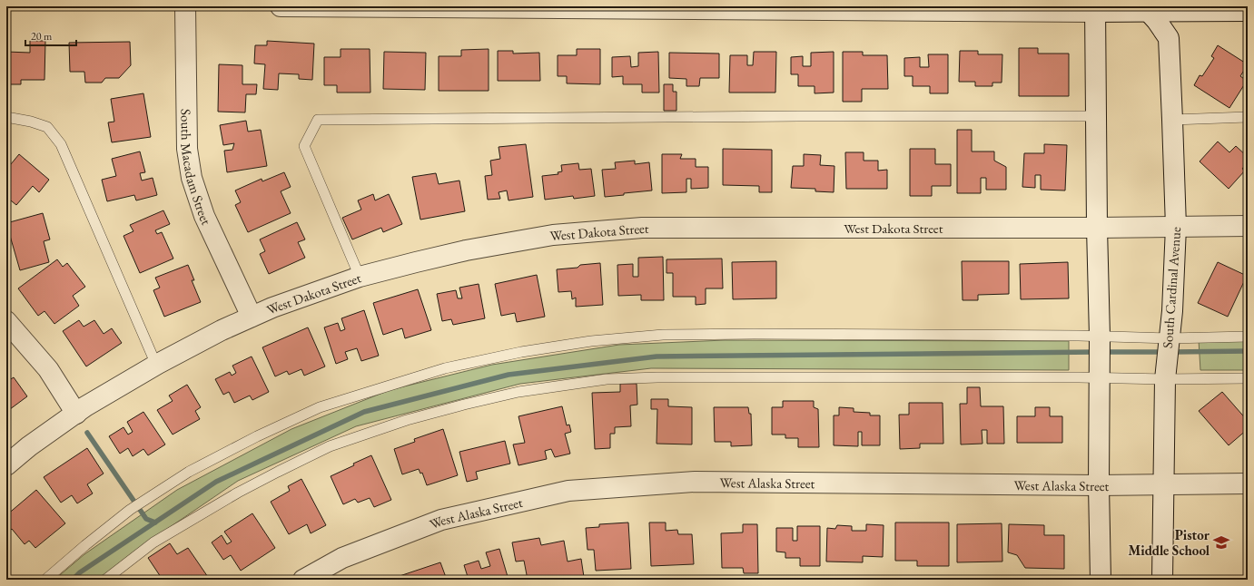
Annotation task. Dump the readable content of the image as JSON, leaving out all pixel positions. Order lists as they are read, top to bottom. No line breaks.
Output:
{"streets":{"street":["South Macadam Street","West Dakota Street","South Cardinal Avenue","West Alaska Street"]},"crossings":[["South Macadam Street","West Dakota Street"],["West Dakota Street","South Cardinal Avenue"],["South Cardinal Avenue","West Alaska Street"]],"places":{"school or university":["Pistor Middle School"]},"scale_bar":"20 m"}
